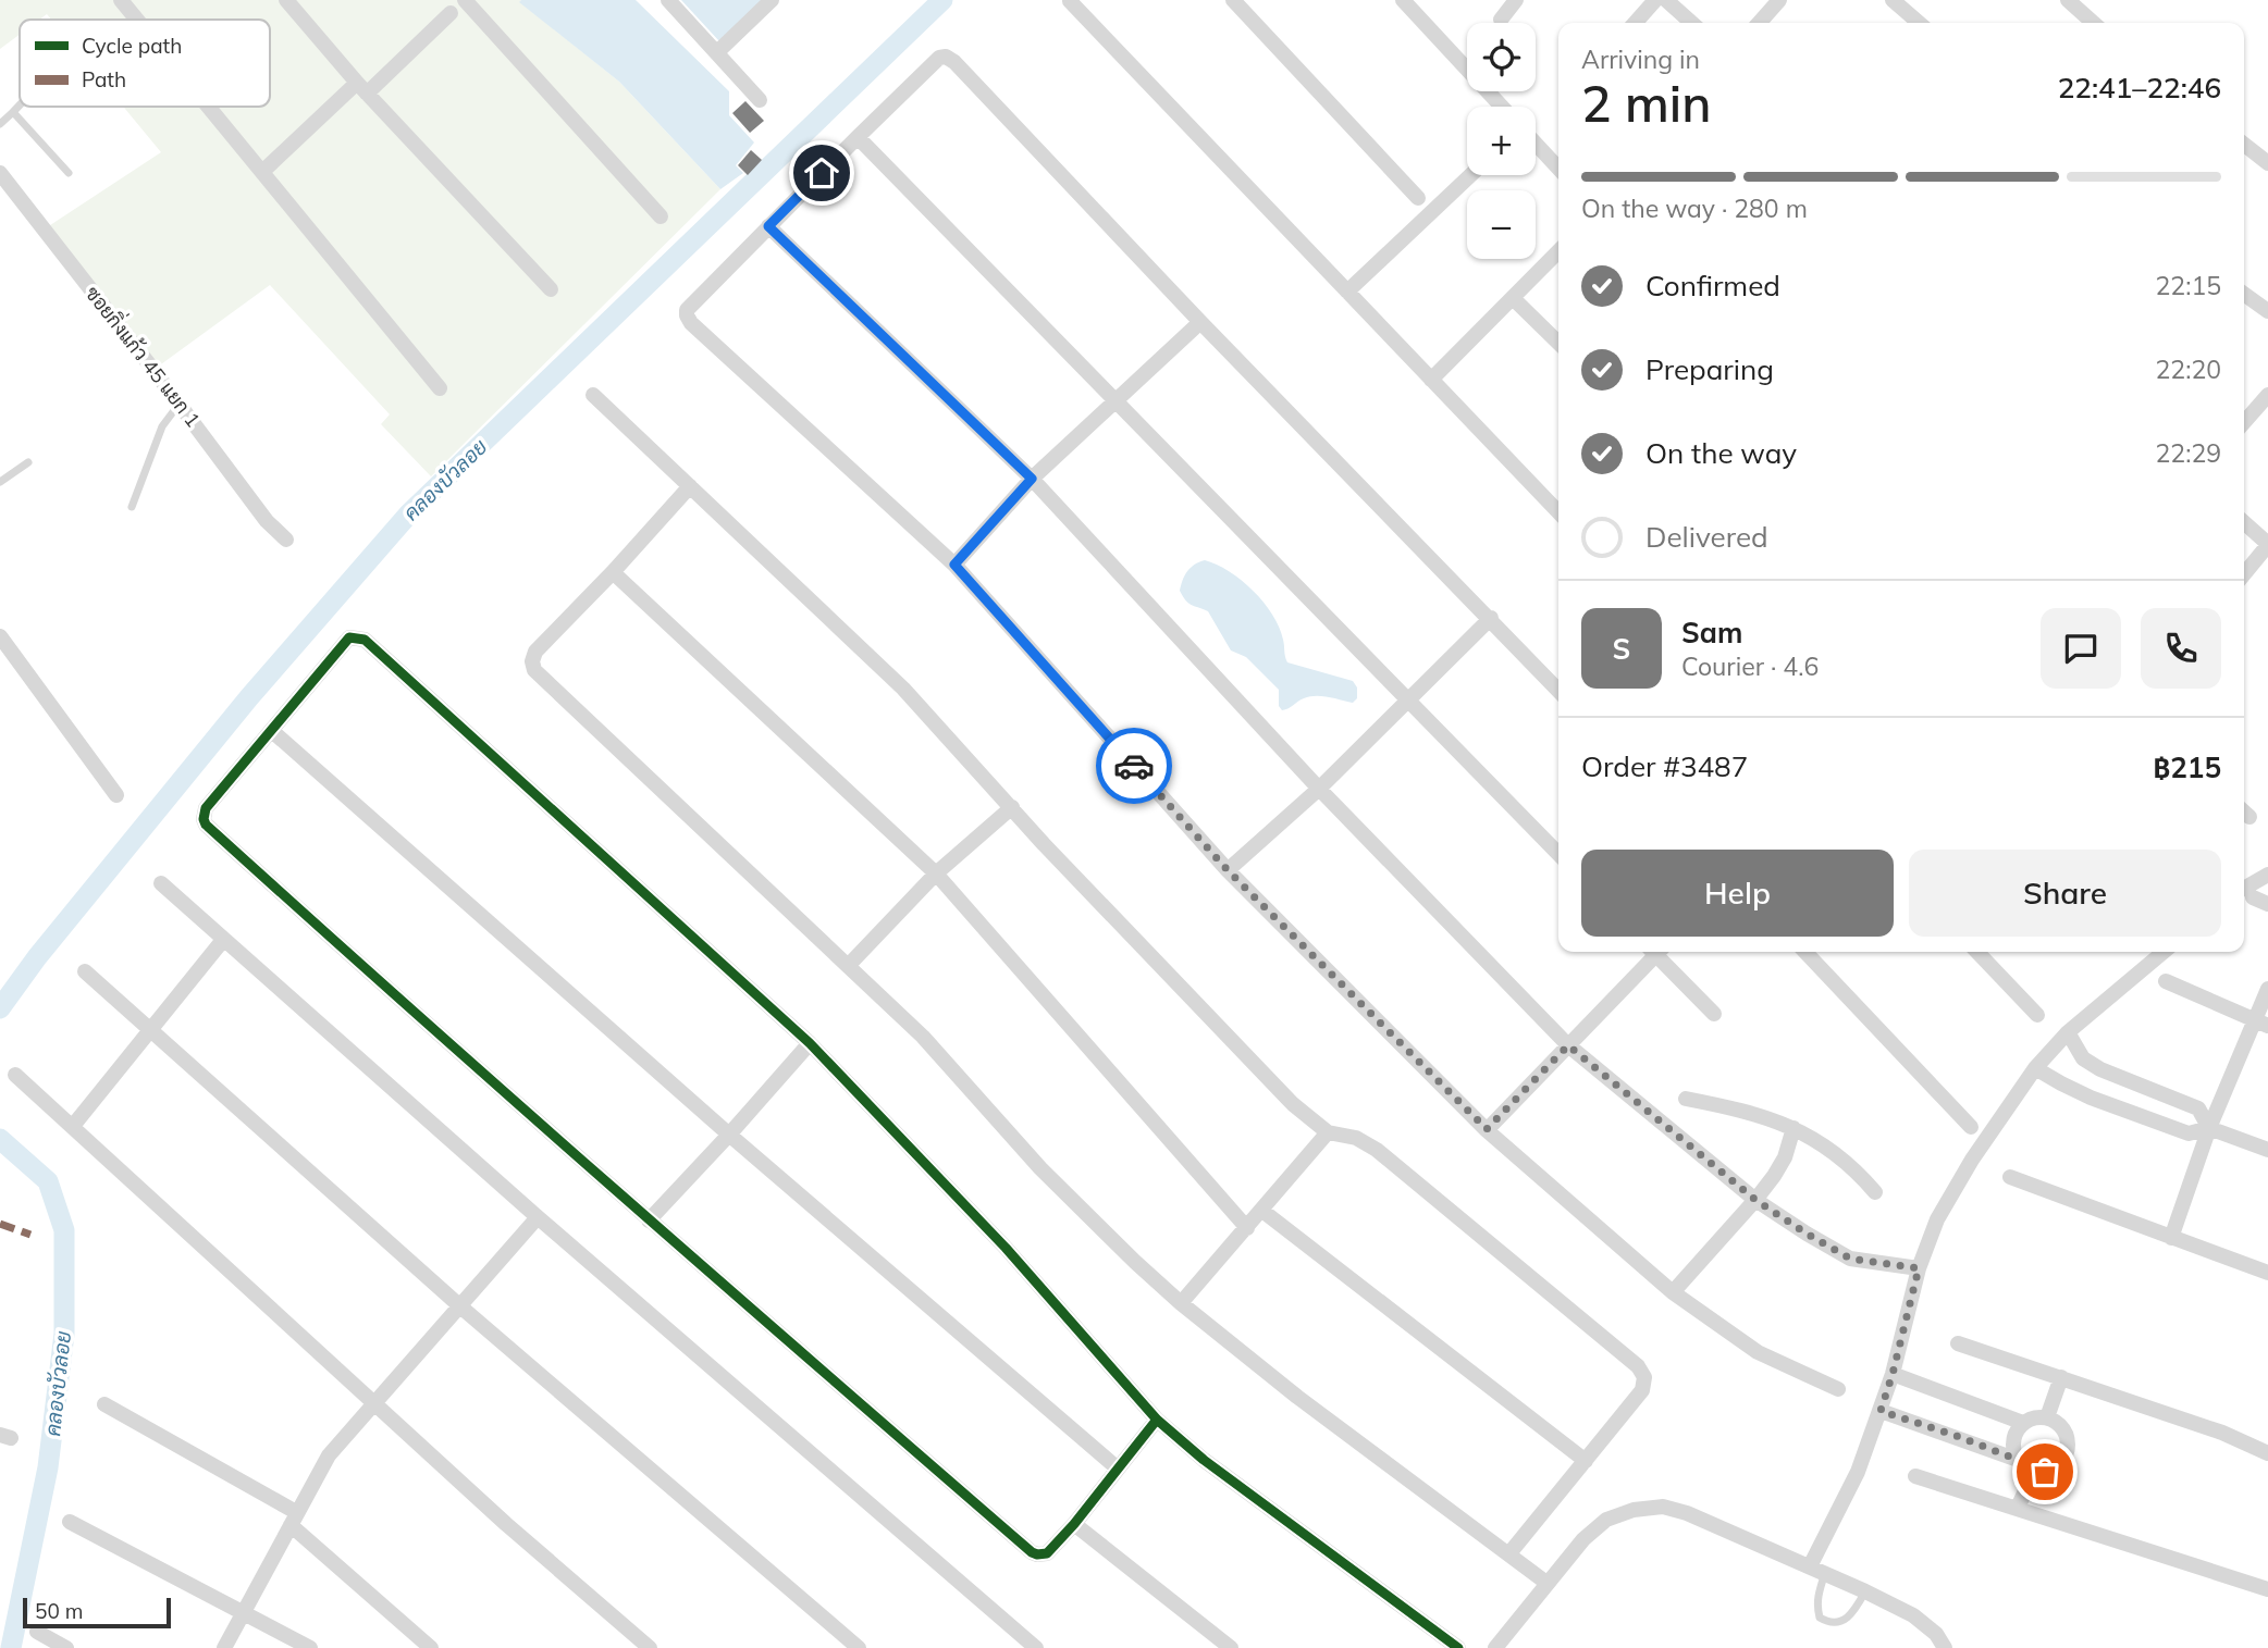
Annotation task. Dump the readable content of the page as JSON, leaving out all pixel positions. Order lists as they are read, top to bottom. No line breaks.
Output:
{"streets":{"street":["ซอยกิ่งแก้ว 45 แยก 1"]},"water":["คลองบัวลอย"],"legend":["Cycle path","Path"],"scale_bar":"50 m","page":{"map_buttons":["+","−"],"heading":["2 min","Arriving in","22:41–22:46"],"panel":["Sam","Courier · 4.6","Order #3487","฿215"],"bar":"On the way · 280 m","list":[["Confirmed","22:15"],["Preparing","22:20"],["On the way","22:29"],"Delivered"],"round":"S","buttons":["Help","Share"],"scale":"50 m"}}
